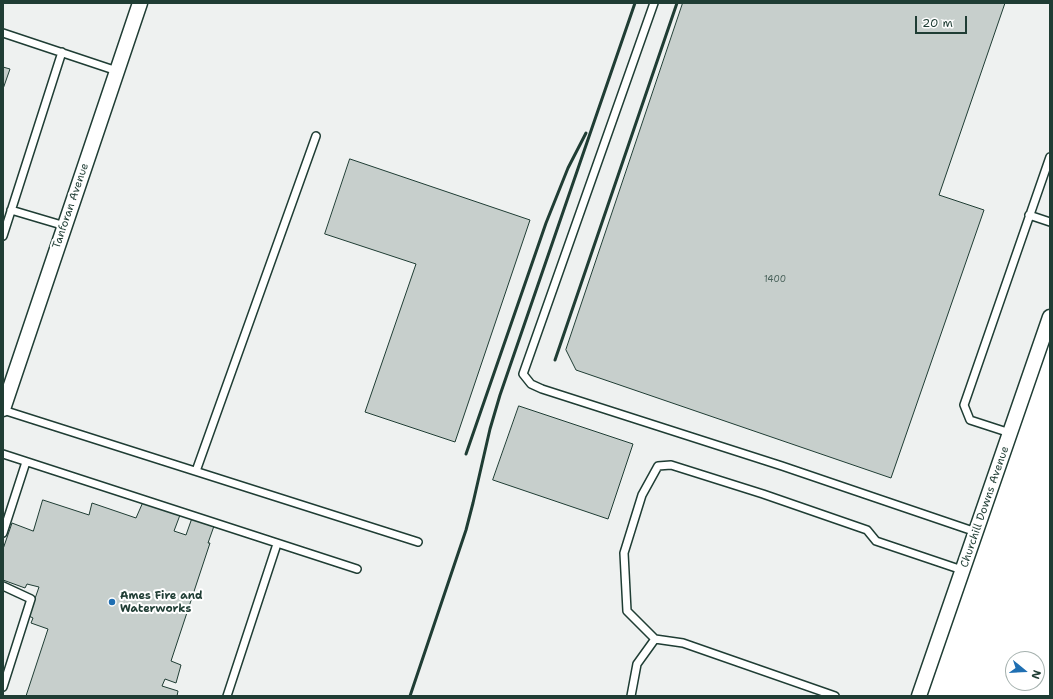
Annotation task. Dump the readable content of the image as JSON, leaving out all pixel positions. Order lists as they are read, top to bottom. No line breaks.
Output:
{"streets":{"street":["Tanforan Avenue","Churchill Downs Avenue"]},"places":["Ames Fire and Waterworks"],"house_numbers":["1400"],"scale_bar":"20 m","north":"right"}
